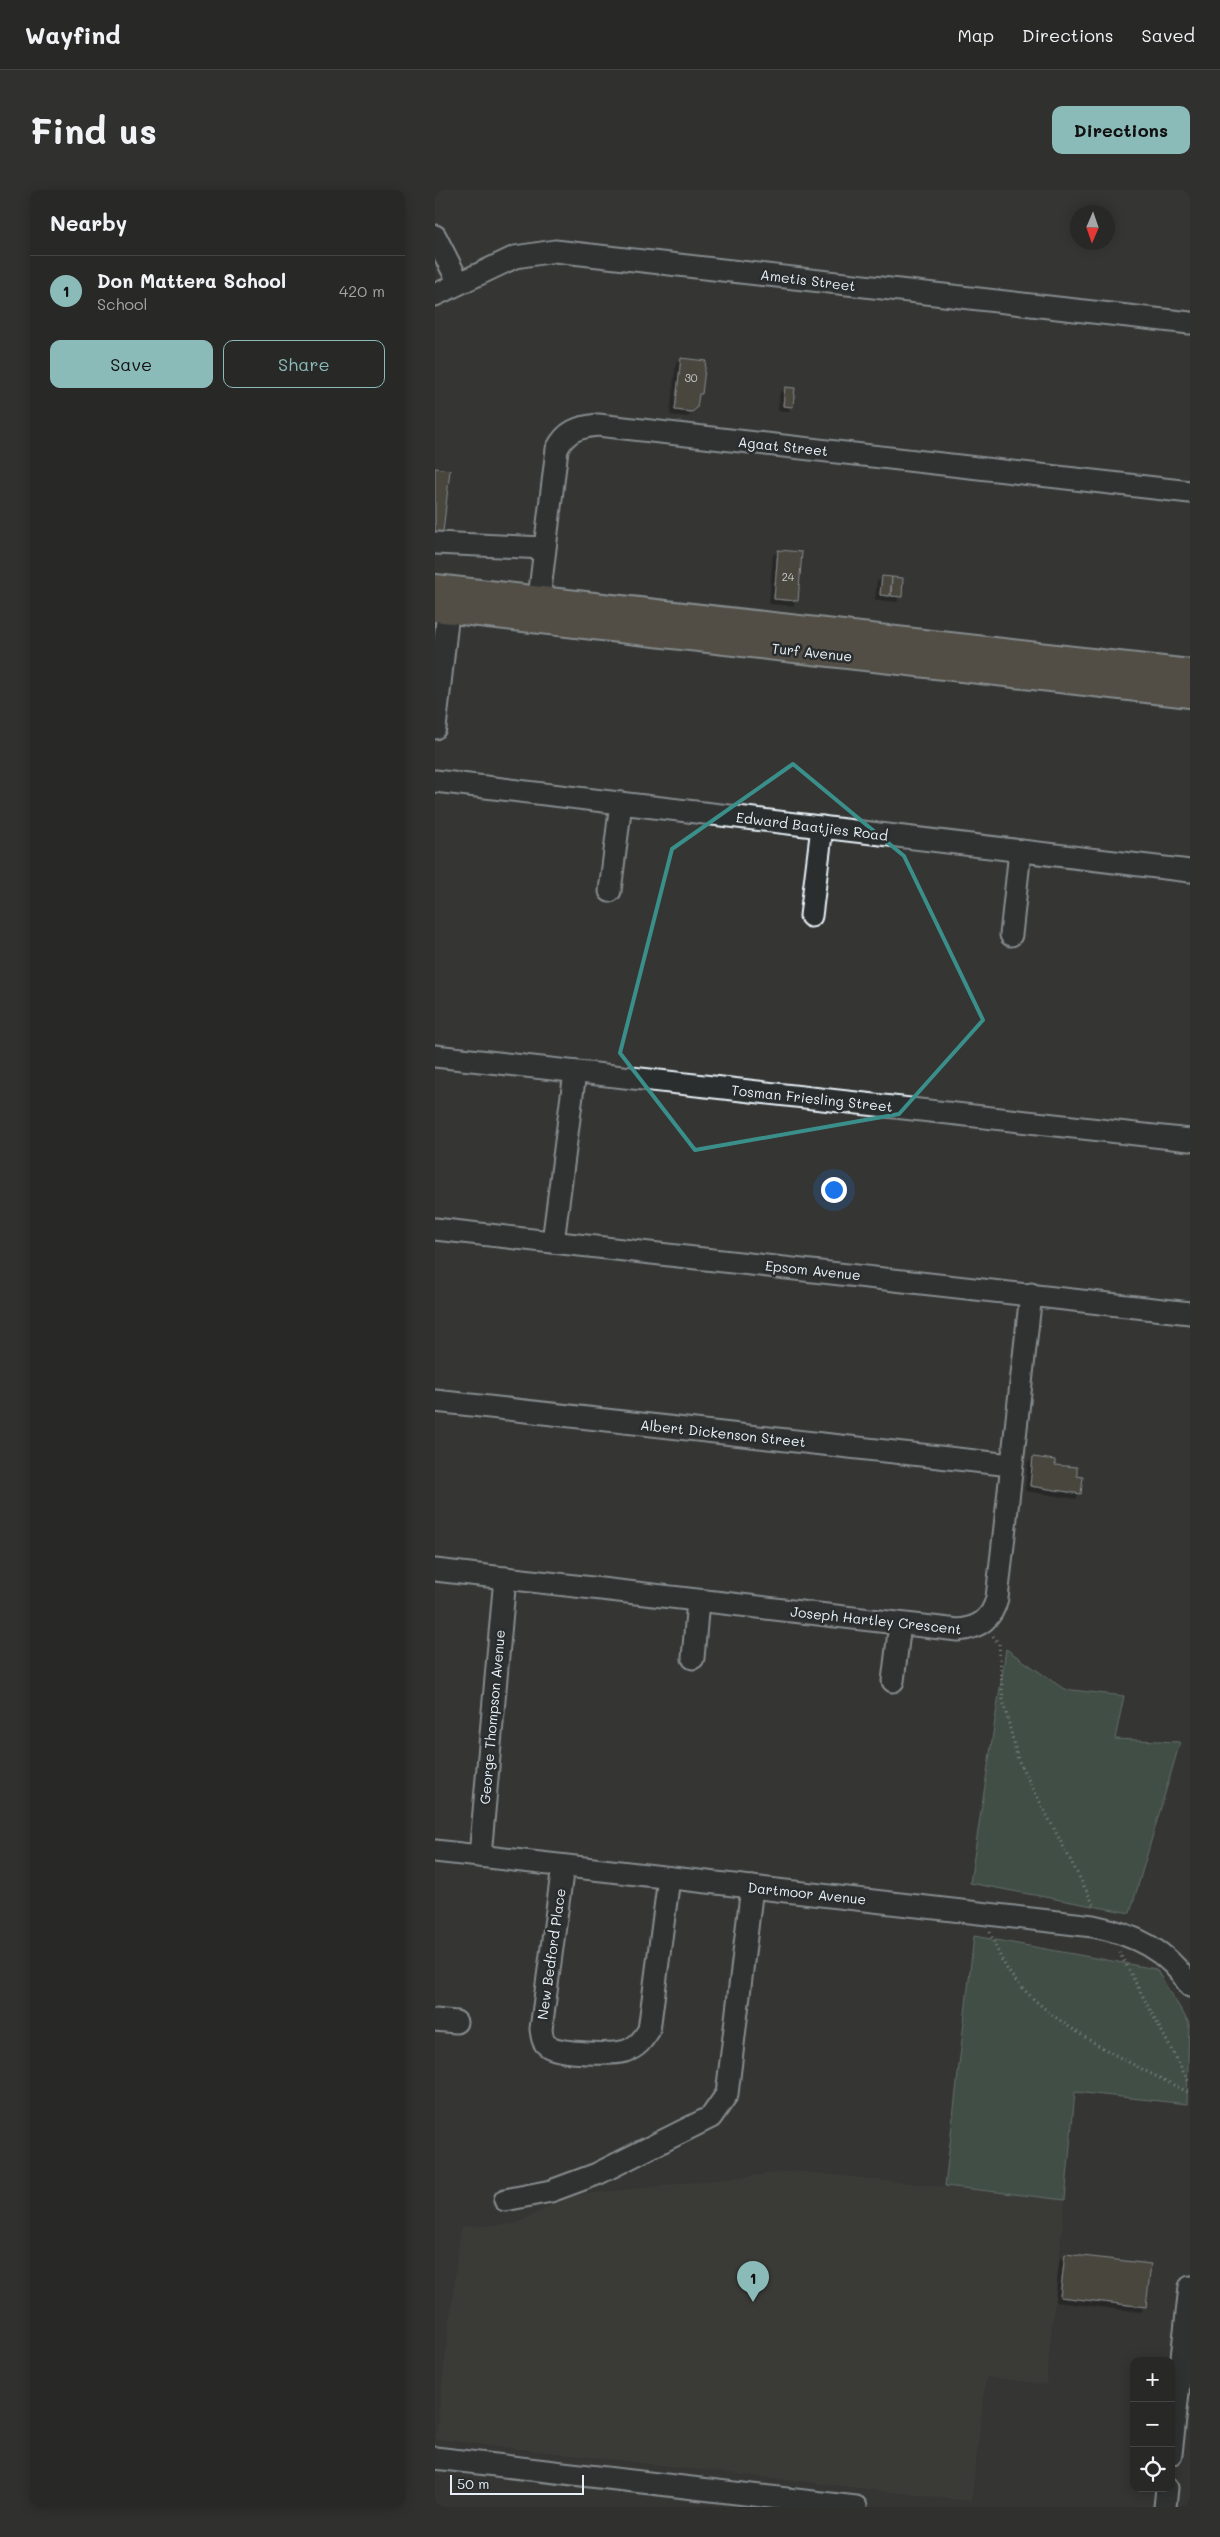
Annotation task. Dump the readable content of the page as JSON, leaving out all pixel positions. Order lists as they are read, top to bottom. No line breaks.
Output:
{"streets":{"main road":["Turf Avenue"],"street":["Ametis Street","Agaat Street","Edward Baatjies Road","Tosman Friesling Street","Epsom Avenue","Albert Dickenson Street","Joseph Hartley Crescent","George Thompson Avenue","Dartmoor Avenue","New Bedford Place"]},"crossings":[["Agaat Street","Turf Avenue"],["Joseph Hartley Crescent","George Thompson Avenue"],["George Thompson Avenue","Dartmoor Avenue"],["Dartmoor Avenue","New Bedford Place"]],"house_numbers":["30","24"],"scale_bar":"50 m","north":"bottom","page":{"header":"Wayfind","nav":["Map","Directions","Saved"],"buttons":["Directions",["Save","Share"]],"title":"Find us","heading":"Nearby","list":[{"mark":"1","name":"Don Mattera School","note":"School","value":"420 m"}],"pins":"1","map_buttons":["+","−"],"scale":"50 m"}}
